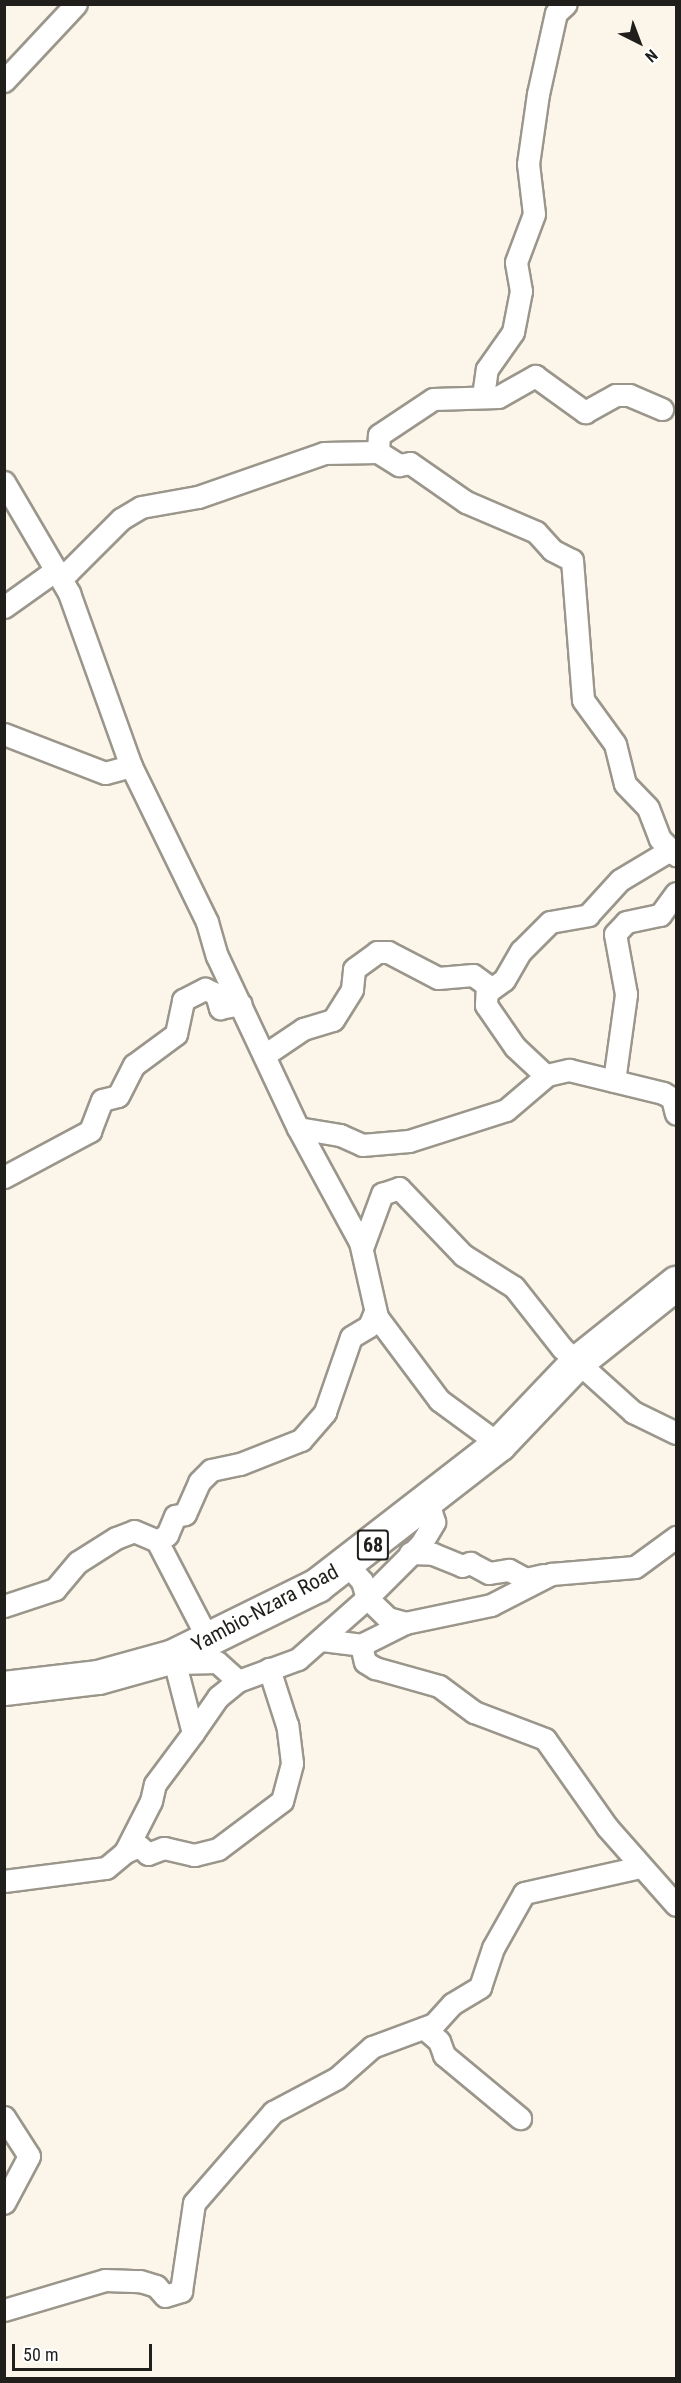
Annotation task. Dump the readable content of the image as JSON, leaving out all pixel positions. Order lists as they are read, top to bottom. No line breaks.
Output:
{"streets":{"main road":["68","Yambio-Nzara Road"]},"scale_bar":"50 m","north":"bottom right"}
